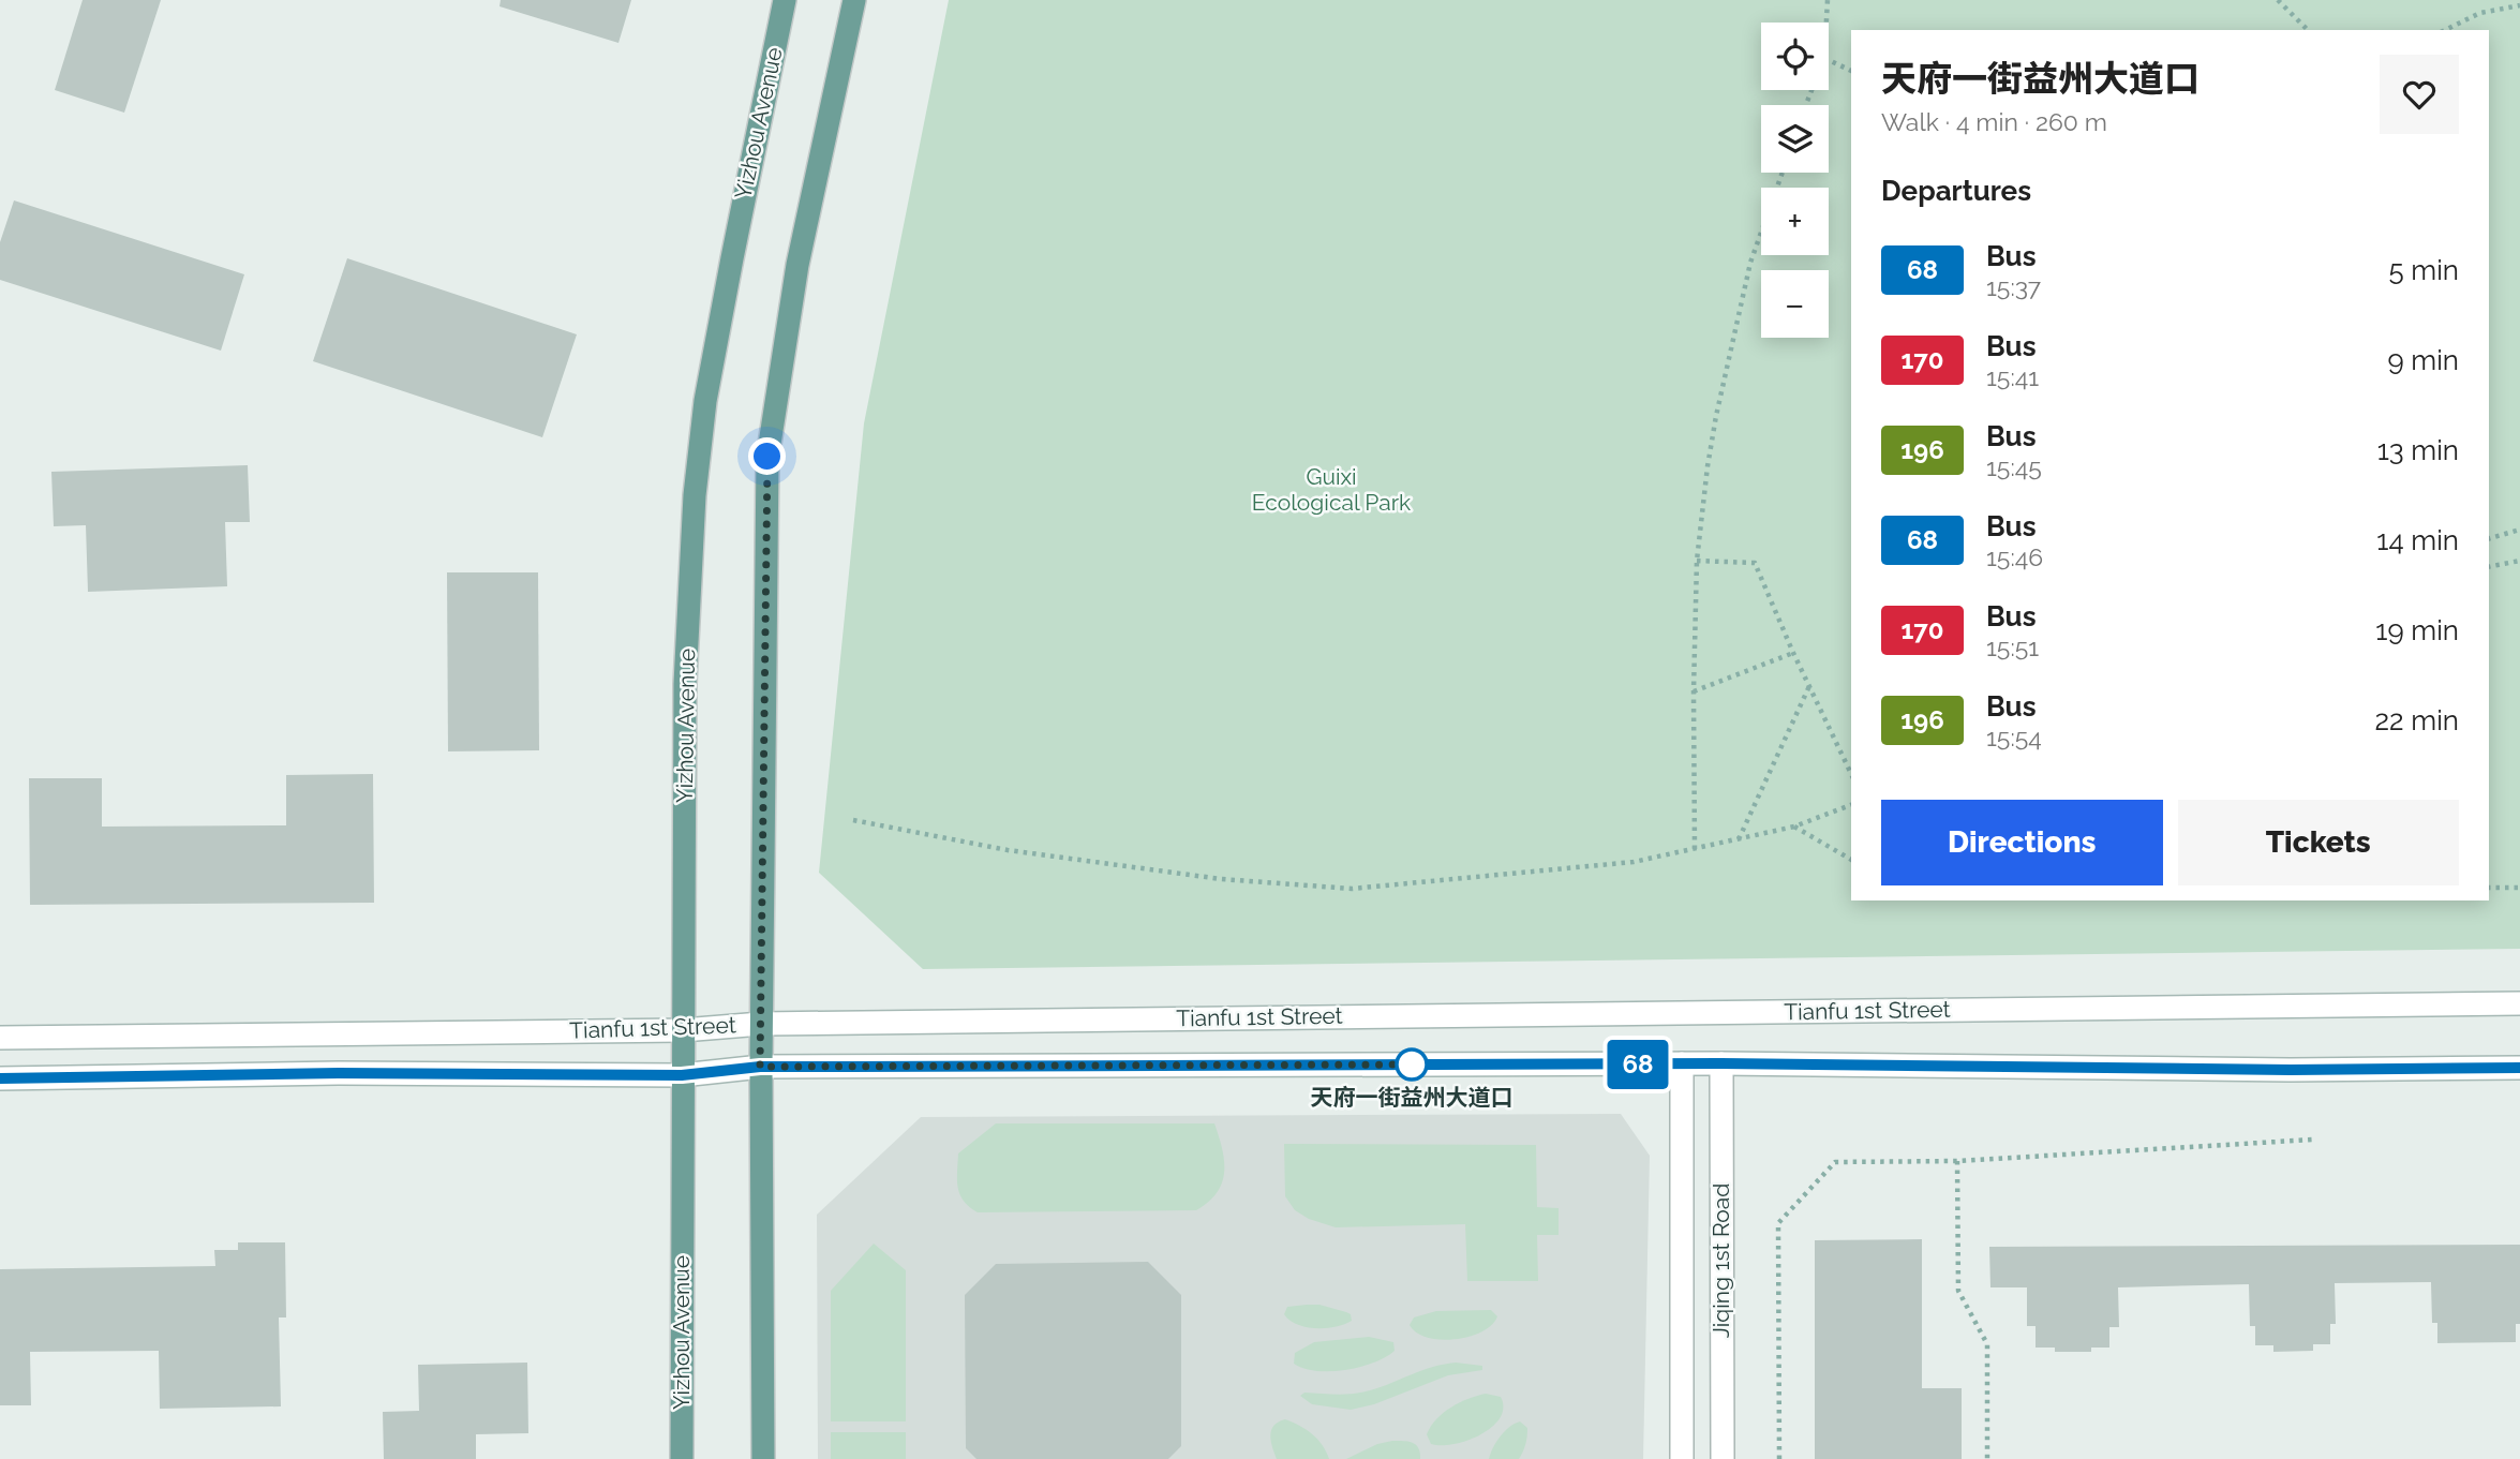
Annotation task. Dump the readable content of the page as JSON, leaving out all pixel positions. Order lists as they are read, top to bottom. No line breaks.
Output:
{"streets":{"main road":["Yizhou Avenue","Tianfu 1st Street","Jiqing 1st Road"]},"crossings":[["Yizhou Avenue","Tianfu 1st Street"],["Tianfu 1st Street","Jiqing 1st Road"]],"parks":["Guixi Ecological Park"],"places":["天府一街益州大道口"],"lines":["bus line 68"],"page":{"on_map":"68","map_buttons":["+","−"],"heading":[["天府一街益州大道口","Walk · 4 min · 260 m"],"Departures"],"list":[{"mark":"68","name":"Bus","note":"15:37","value":"5 min"},{"mark":"170","name":"Bus","note":"15:41","value":"9 min"},{"mark":"196","name":"Bus","note":"15:45","value":"13 min"},{"mark":"68","name":"Bus","note":"15:46","value":"14 min"},{"mark":"170","name":"Bus","note":"15:51","value":"19 min"},{"mark":"196","name":"Bus","note":"15:54","value":"22 min"}],"buttons":["Directions","Tickets"]}}
